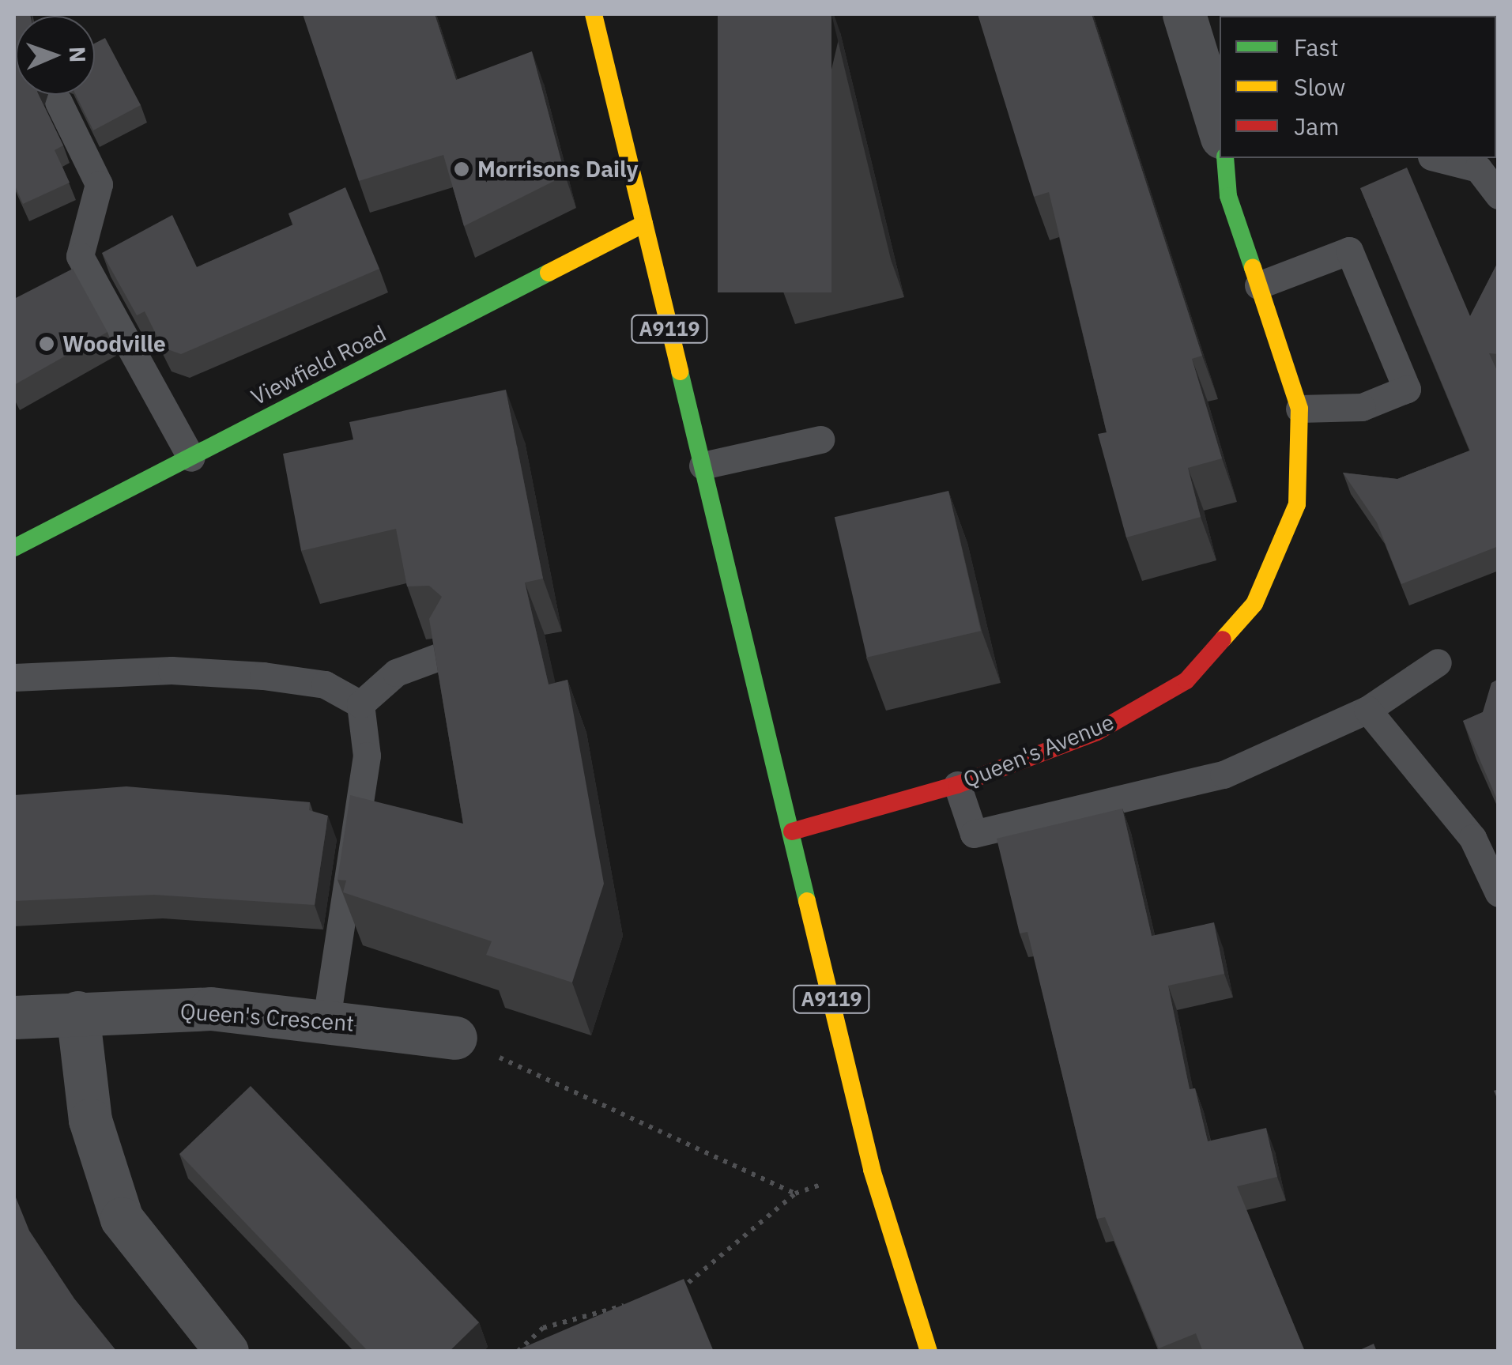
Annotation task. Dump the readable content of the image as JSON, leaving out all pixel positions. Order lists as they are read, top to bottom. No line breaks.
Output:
{"streets":{"street":["A9119","Viewfield Road","Queen's Avenue","Queen's Crescent"]},"crossings":[["A9119","Viewfield Road"],["A9119","Queen's Avenue"]],"places":["Morrisons Daily","Woodville"],"legend":["Fast","Slow","Jam"],"north":"right"}
